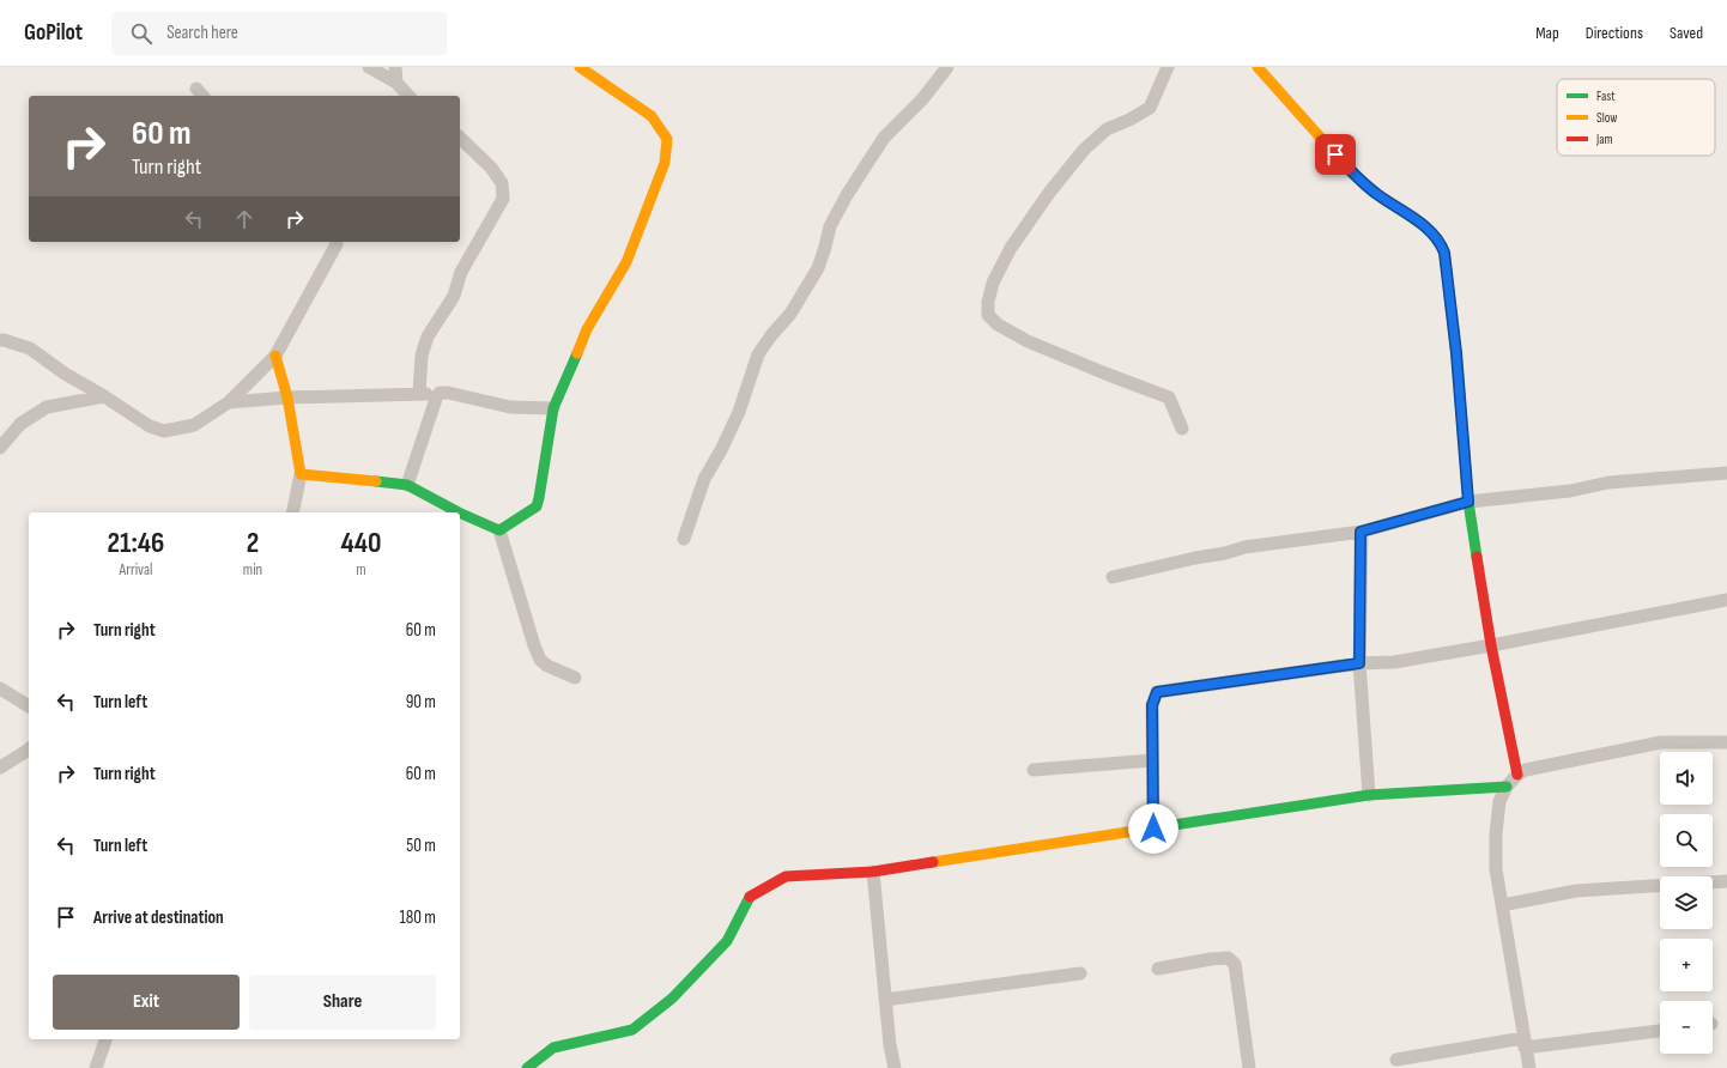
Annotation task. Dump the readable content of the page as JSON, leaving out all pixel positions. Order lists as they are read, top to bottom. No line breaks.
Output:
{"legend":["Fast","Slow","Jam"],"page":{"header":"GoPilot","search":"Search here","nav":["Map","Directions","Saved"],"turn":["60 m","Turn right"],"eta":["21:46","Arrival","2","min","440","m"],"list":[{"name":"Turn right","value":"60 m"},{"name":"Turn left","value":"90 m"},{"name":"Turn right","value":"60 m"},{"name":"Turn left","value":"50 m"},{"name":"Arrive at destination","value":"180 m"}],"map_buttons":["+","−"],"buttons":["Exit","Share"]}}
